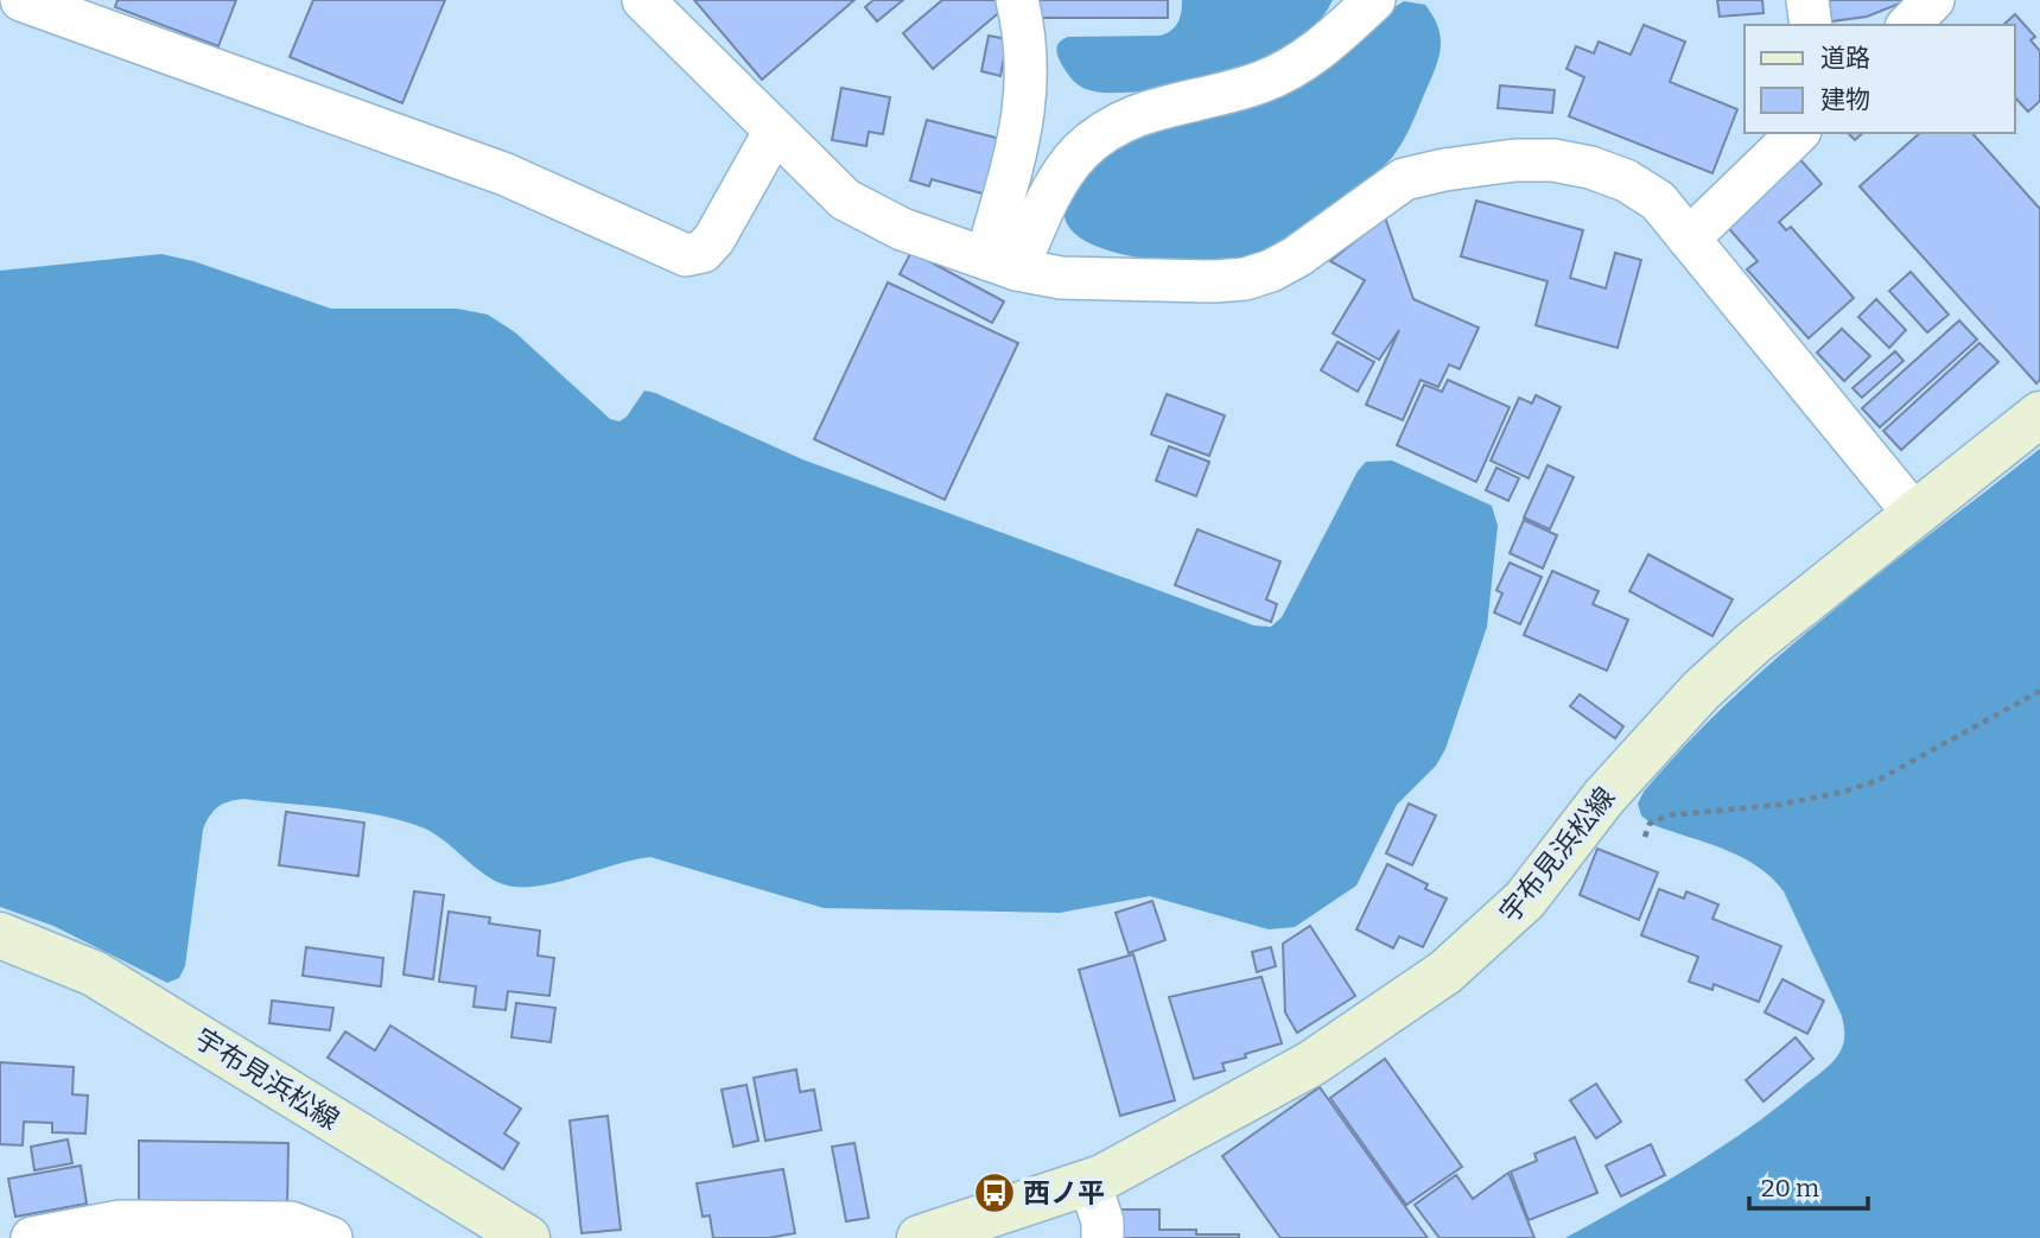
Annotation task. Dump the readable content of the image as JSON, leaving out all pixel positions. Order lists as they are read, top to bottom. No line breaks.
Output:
{"streets":{"main road":["宇布見浜松線"]},"places":{"bus stop":["西ノ平"]},"legend":["道路","建物"],"scale_bar":"20 m"}
